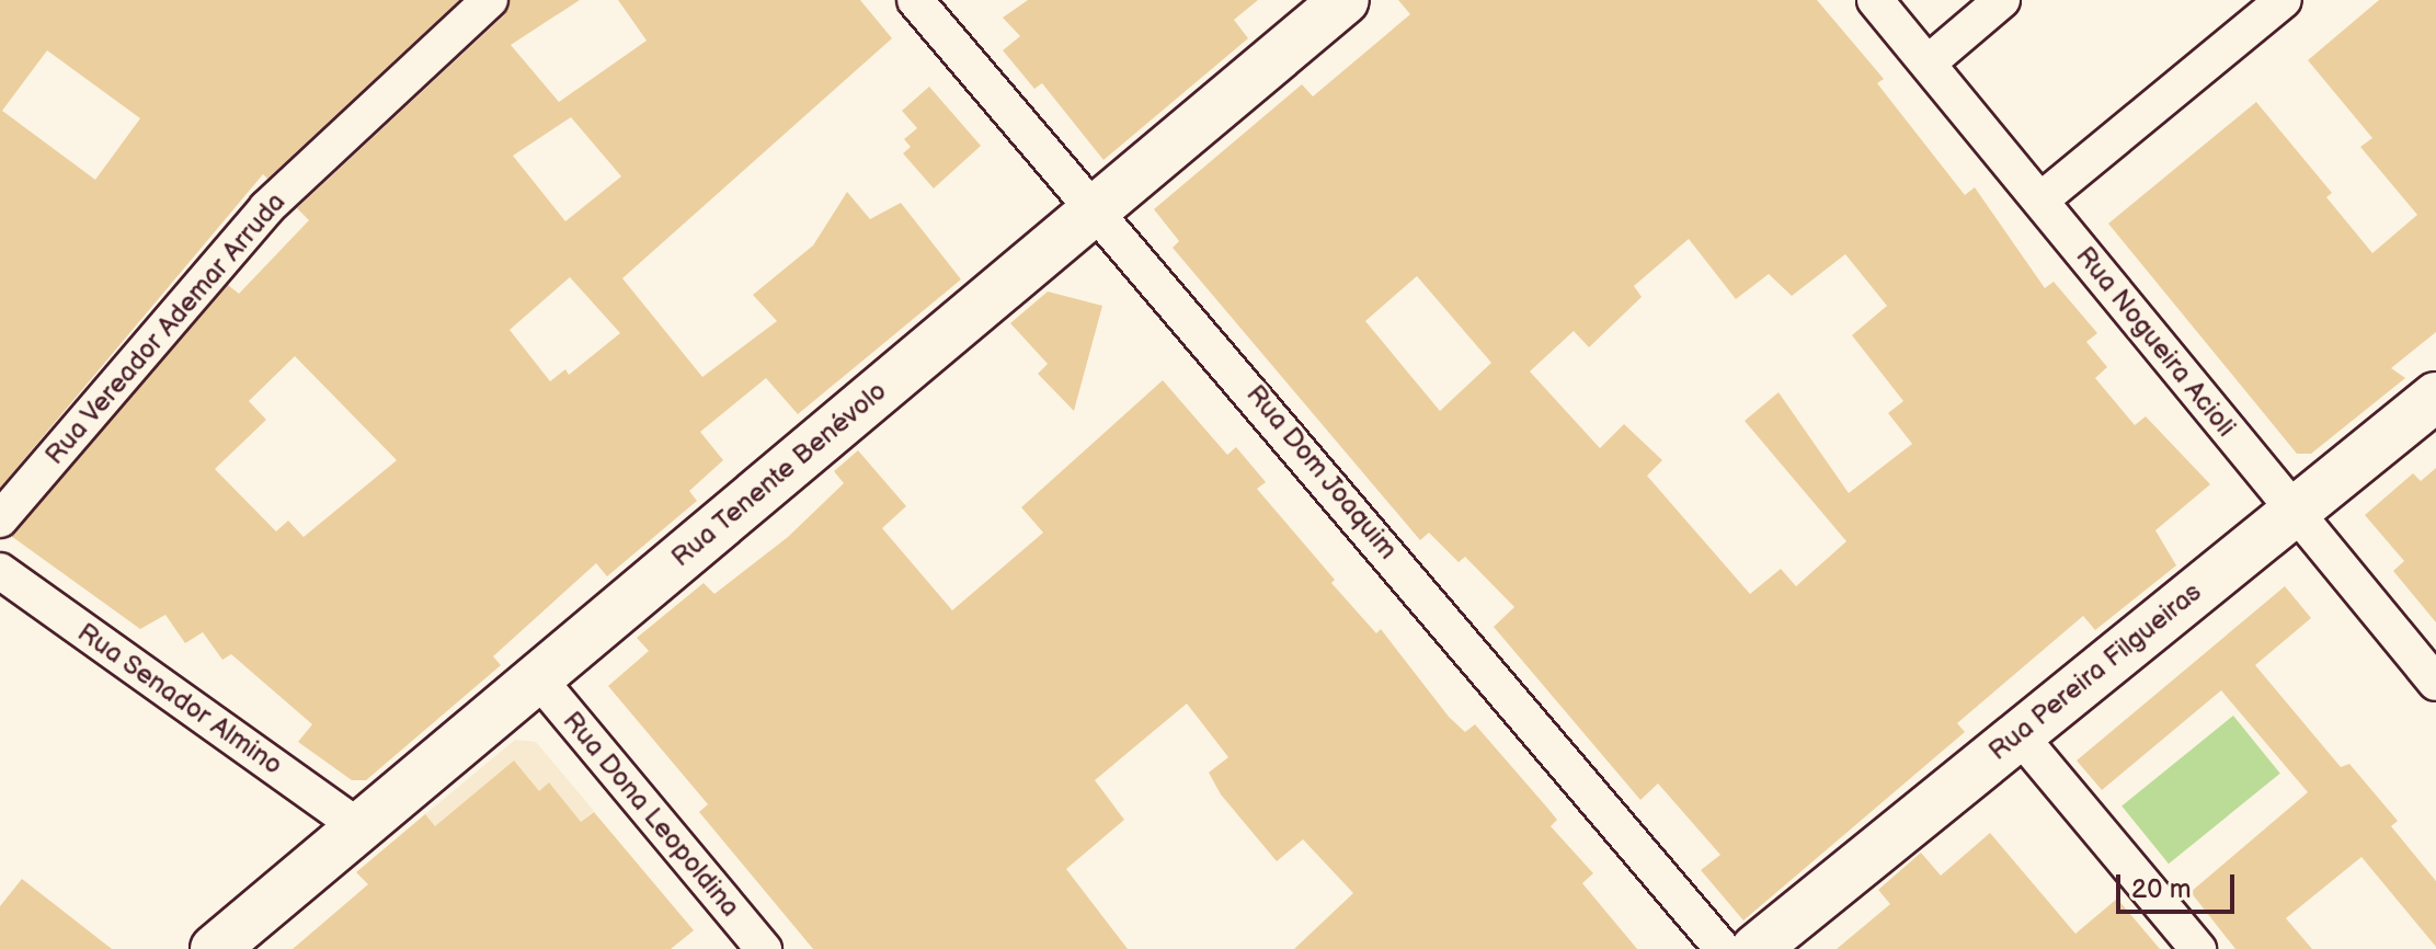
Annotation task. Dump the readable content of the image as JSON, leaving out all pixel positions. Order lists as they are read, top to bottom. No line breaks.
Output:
{"streets":{"street":["Rua Vereador Ademar Arruda","Rua Nogueira Acioli","Rua Dom Joaquim","Rua Tenente Benévolo","Rua Pereira Filgueiras","Rua Senador Almino","Rua Dona Leopoldina"]},"crossings":[["Rua Nogueira Acioli","Rua Pereira Filgueiras"],["Rua Dom Joaquim","Rua Tenente Benévolo"],["Rua Tenente Benévolo","Rua Senador Almino"],["Rua Tenente Benévolo","Rua Dona Leopoldina"]],"scale_bar":"20 m"}
